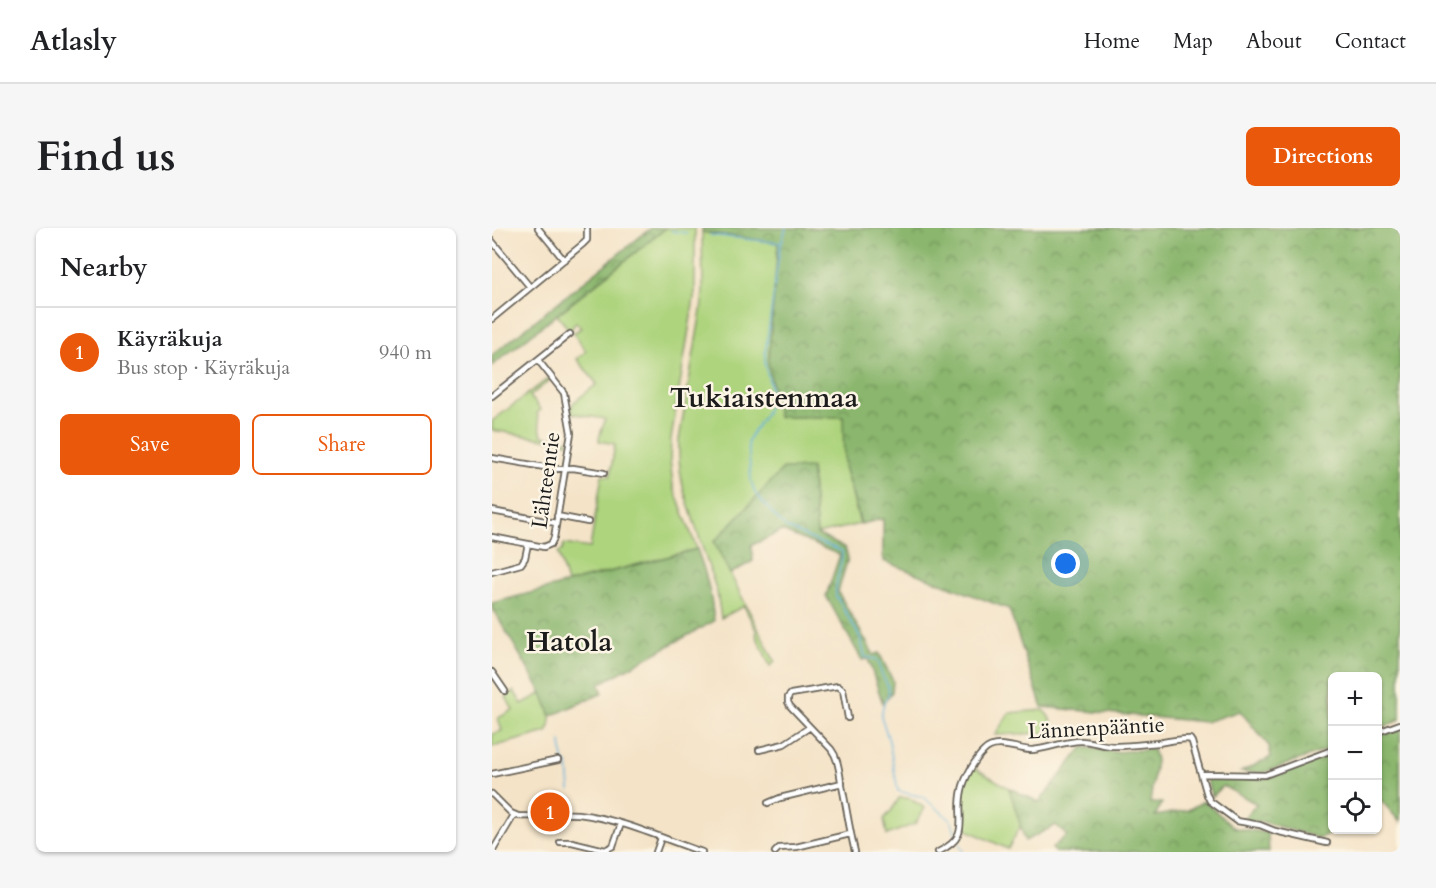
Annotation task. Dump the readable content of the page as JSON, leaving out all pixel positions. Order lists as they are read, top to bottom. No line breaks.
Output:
{"streets":{"street":["Lähteentie","Lännenpääntie"]},"districts":["Tukiaistenmaa","Hatola"],"page":{"header":"Atlasly","nav":["Home","Map","About","Contact"],"buttons":["Directions",["Save","Share"]],"title":"Find us","heading":"Nearby","list":[{"mark":"1","name":"Käyräkuja","note":"Bus stop · Käyräkuja","value":"940 m"}],"map_buttons":["+","−"],"pins":"1"}}
